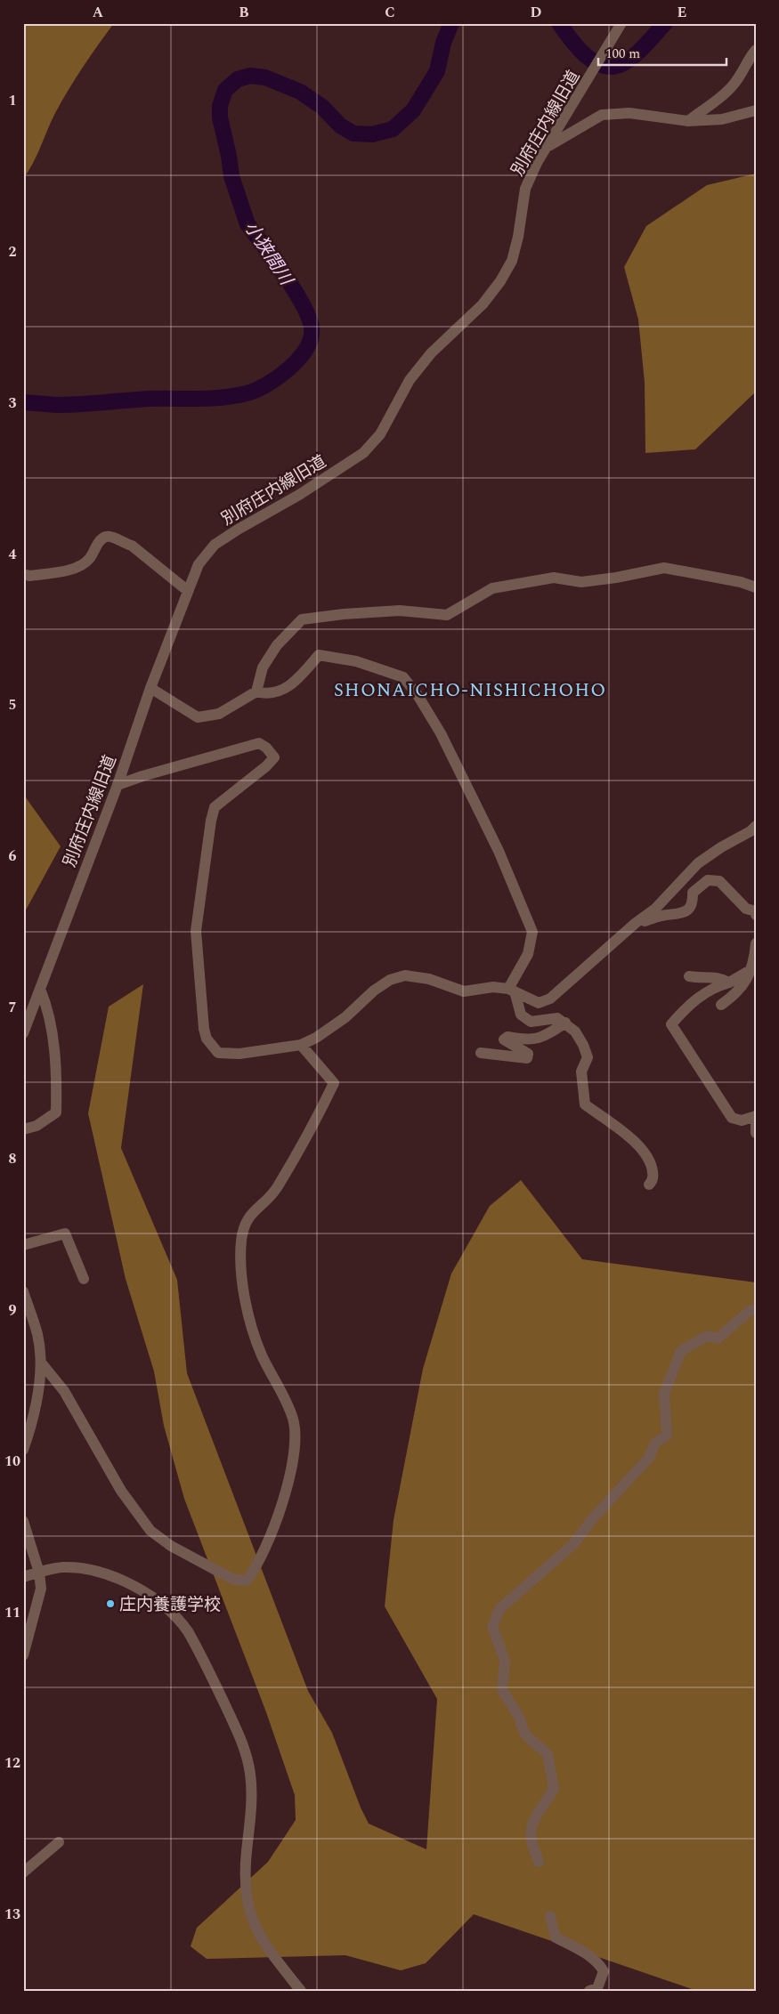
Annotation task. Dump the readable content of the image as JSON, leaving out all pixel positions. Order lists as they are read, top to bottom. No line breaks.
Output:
{"streets":{"street":["別府庄内線旧道"]},"districts":["SHONAICHO-NISHICHOHO"],"water":["小狭間川"],"places":["庄内養護学校"],"scale_bar":"100 m","grid":{"columns":["A","B","C","D","E"],"rows":["1","2","3","4","5","6","7","8","9","10","11","12","13"]}}
